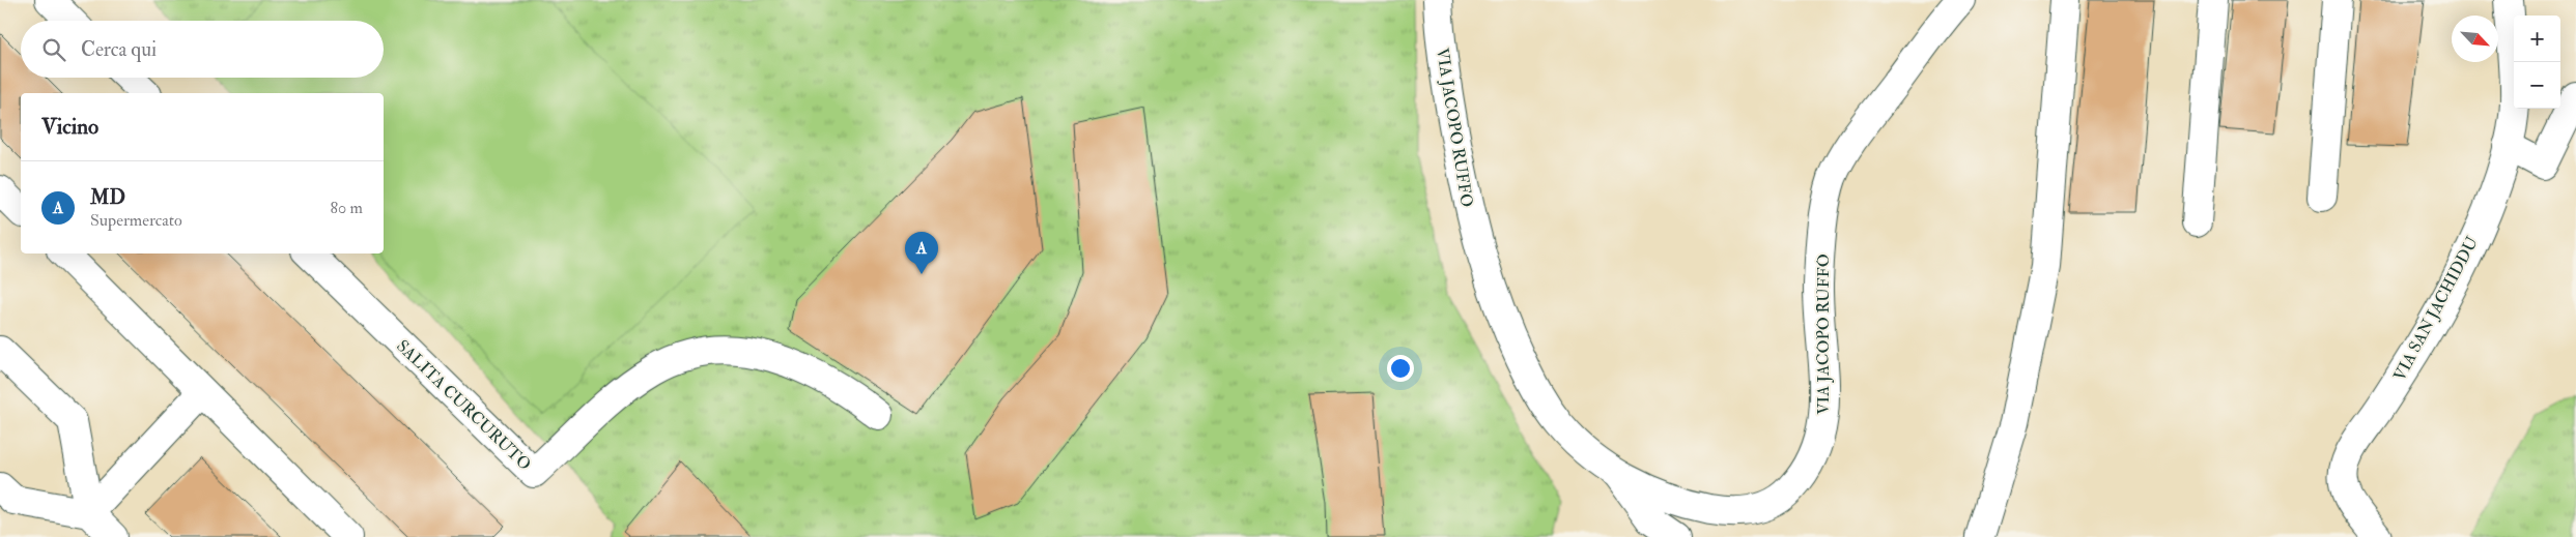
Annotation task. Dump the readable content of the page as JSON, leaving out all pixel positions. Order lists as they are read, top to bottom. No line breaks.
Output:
{"streets":{"street":["VIA JACOPO RUFFO","VIA SAN JACHIDDU","SALITA CURCURUTO"]},"north":"bottom right","page":{"map_buttons":["+","−"],"search":"Cerca qui","heading":"Vicino","list":[{"mark":"A","name":"MD","note":"Supermercato","value":"80 m"}],"pins":"A"}}
